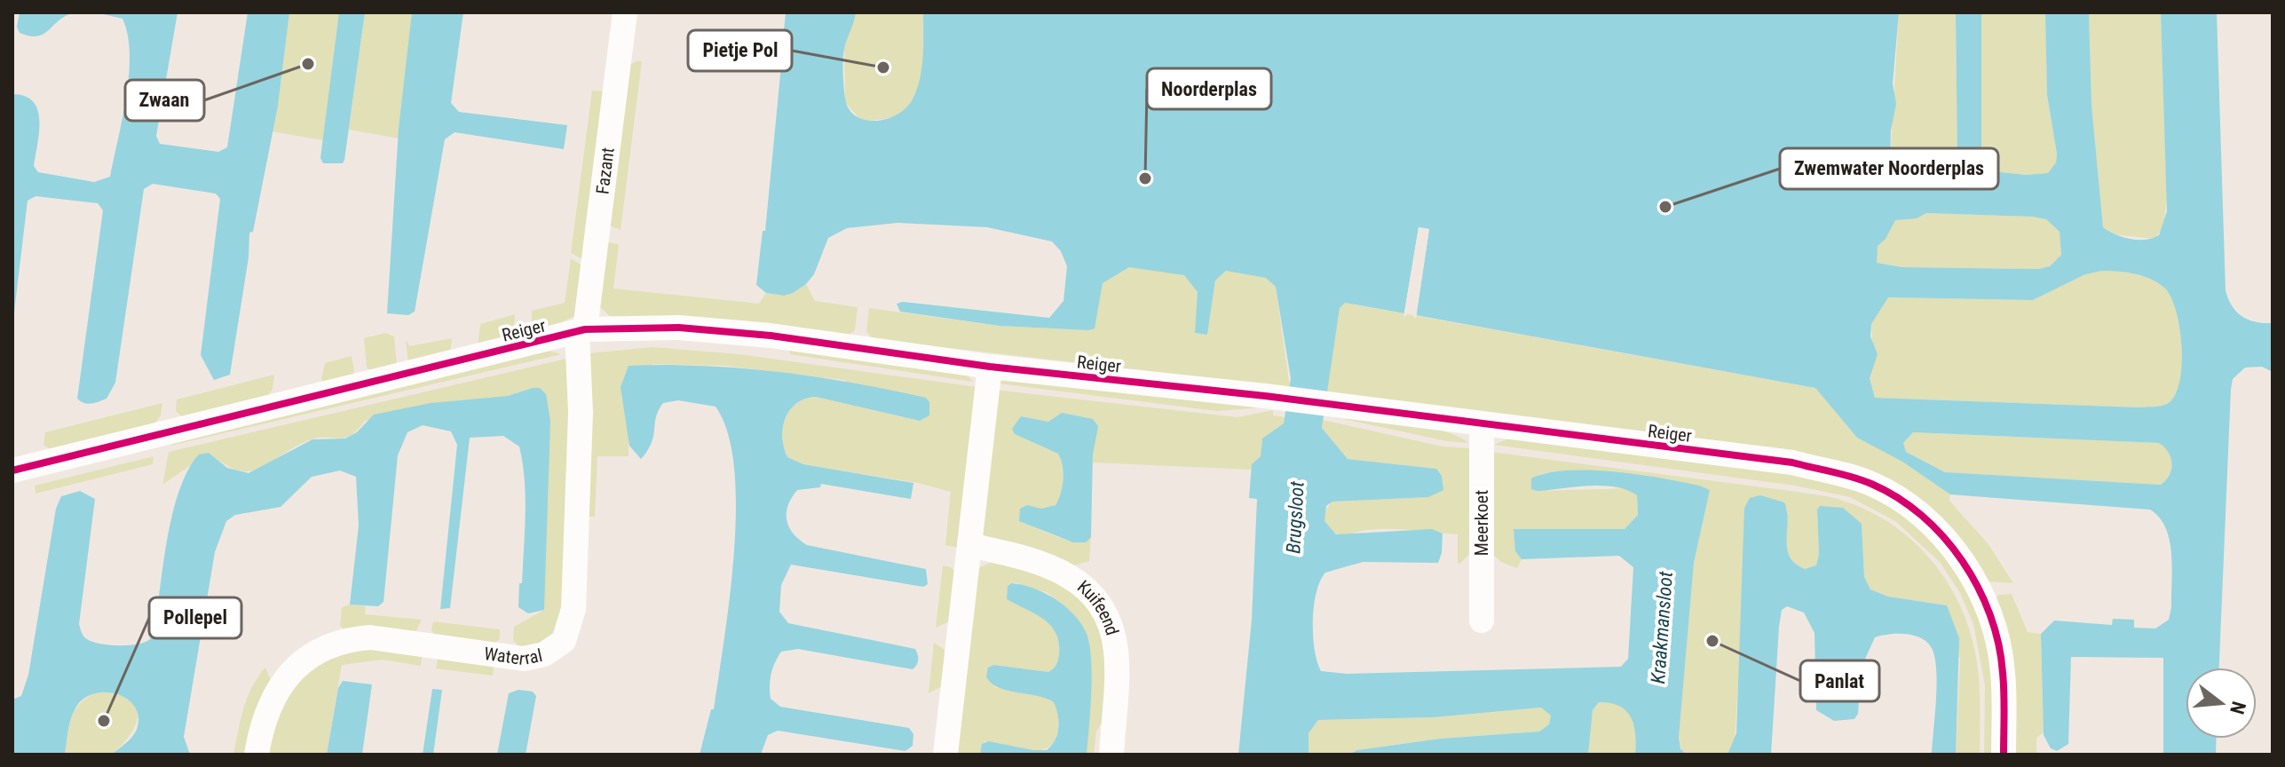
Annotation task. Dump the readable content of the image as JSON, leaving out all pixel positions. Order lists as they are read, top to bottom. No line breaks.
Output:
{"streets":{"street":["Fazant","Reiger","Meerkoet","Kuifeend","Waterral"]},"crossings":[["Fazant","Reiger"],["Fazant","Waterral"],["Reiger","Meerkoet"],["Reiger","Waterral"]],"water":["Brugsloot","Kraakmansloot"],"places":["Zwaan","Pietje Pol","Noorderplas","Zwemwater Noorderplas","Panlat","Pollepel"],"north":"right"}
